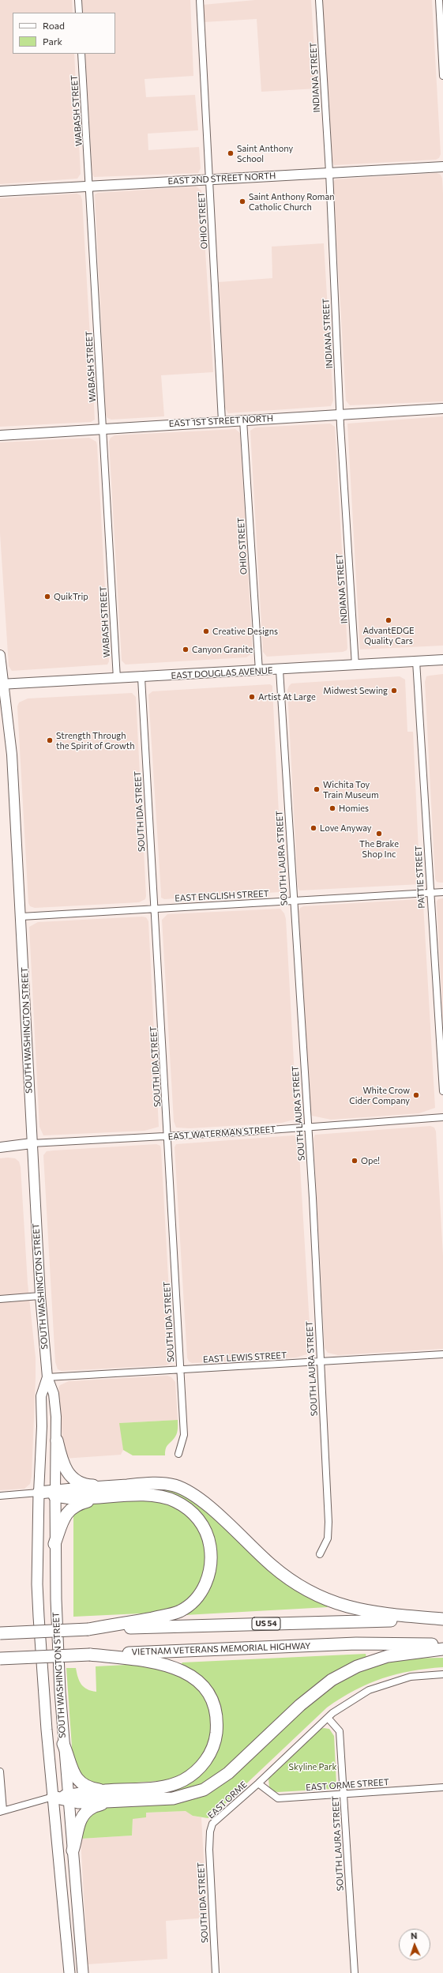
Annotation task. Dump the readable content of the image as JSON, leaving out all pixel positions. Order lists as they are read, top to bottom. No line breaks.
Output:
{"streets":{"highway":["US 54","VIETNAM VETERANS MEMORIAL HIGHWAY"],"main road":["EAST 2ND STREET NORTH","EAST 1ST STREET NORTH","EAST DOUGLAS AVENUE","SOUTH WASHINGTON STREET","EAST WATERMAN STREET"],"street":["INDIANA STREET","WABASH STREET","OHIO STREET","SOUTH IDA STREET","SOUTH LAURA STREET","PATTIE STREET","EAST ENGLISH STREET","EAST LEWIS STREET","EAST ORME STREET","EAST ORME"]},"crossings":[["INDIANA STREET","EAST 2ND STREET NORTH"],["INDIANA STREET","EAST 1ST STREET NORTH"],["INDIANA STREET","EAST DOUGLAS AVENUE"],["WABASH STREET","EAST 2ND STREET NORTH"],["WABASH STREET","EAST 1ST STREET NORTH"],["WABASH STREET","EAST DOUGLAS AVENUE"],["EAST 2ND STREET NORTH","OHIO STREET"],["OHIO STREET","EAST 1ST STREET NORTH"],["OHIO STREET","EAST DOUGLAS AVENUE"],["EAST DOUGLAS AVENUE","SOUTH IDA STREET"],["EAST DOUGLAS AVENUE","SOUTH LAURA STREET"],["EAST DOUGLAS AVENUE","PATTIE STREET"],["EAST DOUGLAS AVENUE","SOUTH WASHINGTON STREET"],["SOUTH IDA STREET","EAST ENGLISH STREET"],["SOUTH IDA STREET","EAST WATERMAN STREET"],["SOUTH IDA STREET","EAST LEWIS STREET"],["SOUTH IDA STREET","EAST ORME"],["SOUTH LAURA STREET","EAST ENGLISH STREET"],["SOUTH LAURA STREET","EAST WATERMAN STREET"],["SOUTH LAURA STREET","EAST LEWIS STREET"],["SOUTH LAURA STREET","EAST ORME STREET"],["SOUTH LAURA STREET","EAST ORME"],["PATTIE STREET","EAST ENGLISH STREET"],["EAST ENGLISH STREET","SOUTH WASHINGTON STREET"],["SOUTH WASHINGTON STREET","EAST WATERMAN STREET"],["SOUTH WASHINGTON STREET","EAST LEWIS STREET"],["EAST ORME STREET","EAST ORME"]],"parks":["Skyline Park"],"places":["Saint Anthony School","Saint Anthony Roman Catholic Church","QuikTrip","AdvantEDGE Quality Cars","Creative Designs","Canyon Granite","Midwest Sewing","Artist At Large","Strength Through the Spirit of Growth","Wichita Toy Train Museum","Homies","Love Anyway","The Brake Shop Inc","White Crow Cider Company","Ope!"],"legend":["Road","Park"],"north":"top"}
